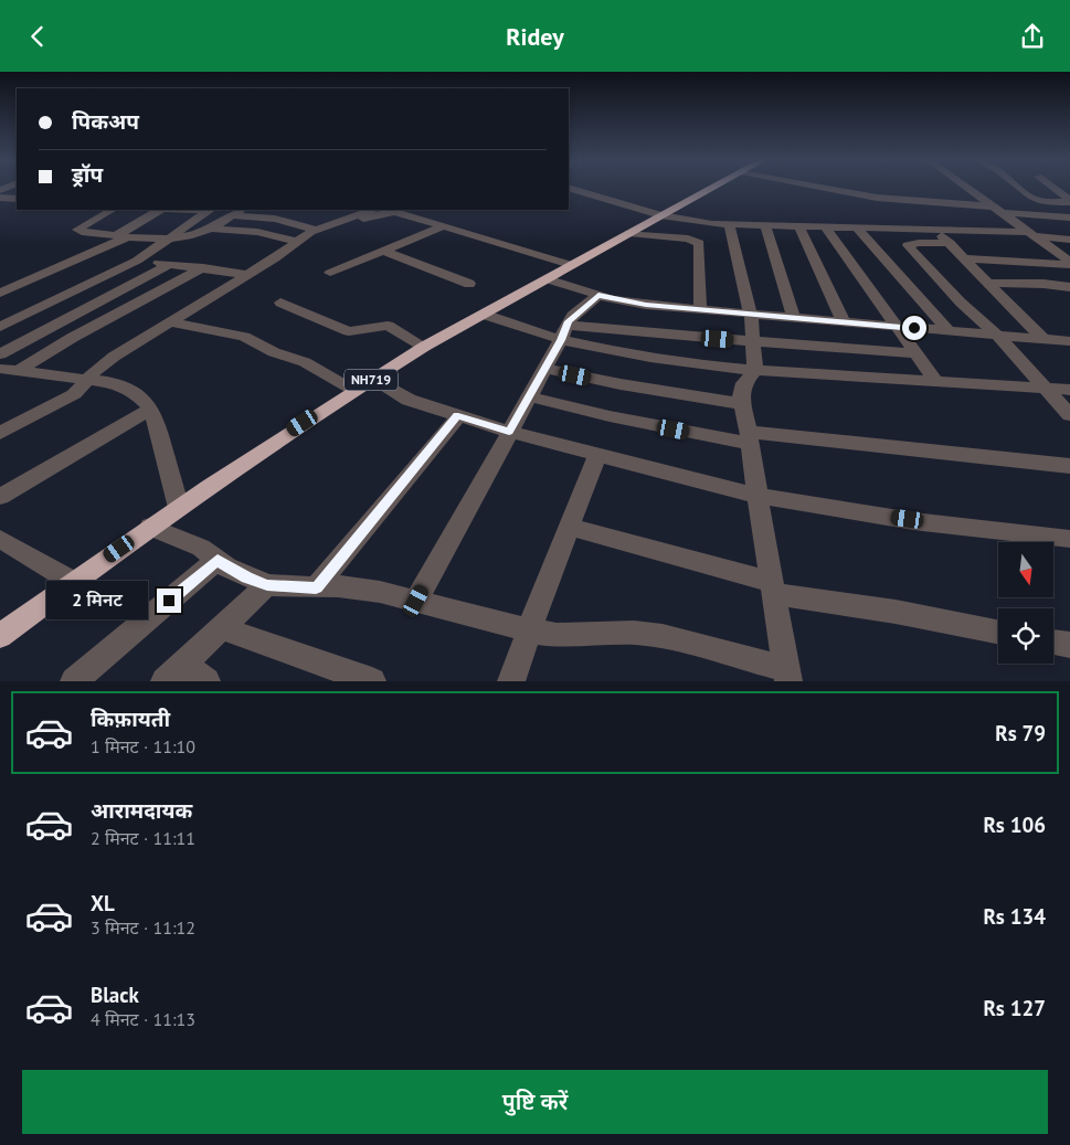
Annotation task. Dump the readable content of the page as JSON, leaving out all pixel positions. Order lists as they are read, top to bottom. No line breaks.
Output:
{"streets":{"highway":["NH719"]},"north":"bottom","page":{"header":"Ridey","banner":["पिकअप","ड्रॉप"],"bubble":"2 मिनट","list":[{"name":"किफ़ायती","note":"1 मिनट · 11:10","value":"Rs 79"},{"name":"आरामदायक","note":"2 मिनट · 11:11","value":"Rs 106"},{"name":"XL","note":"3 मिनट · 11:12","value":"Rs 134"},{"name":"Black","note":"4 मिनट · 11:13","value":"Rs 127"}],"buttons":"पुष्टि करें"}}
